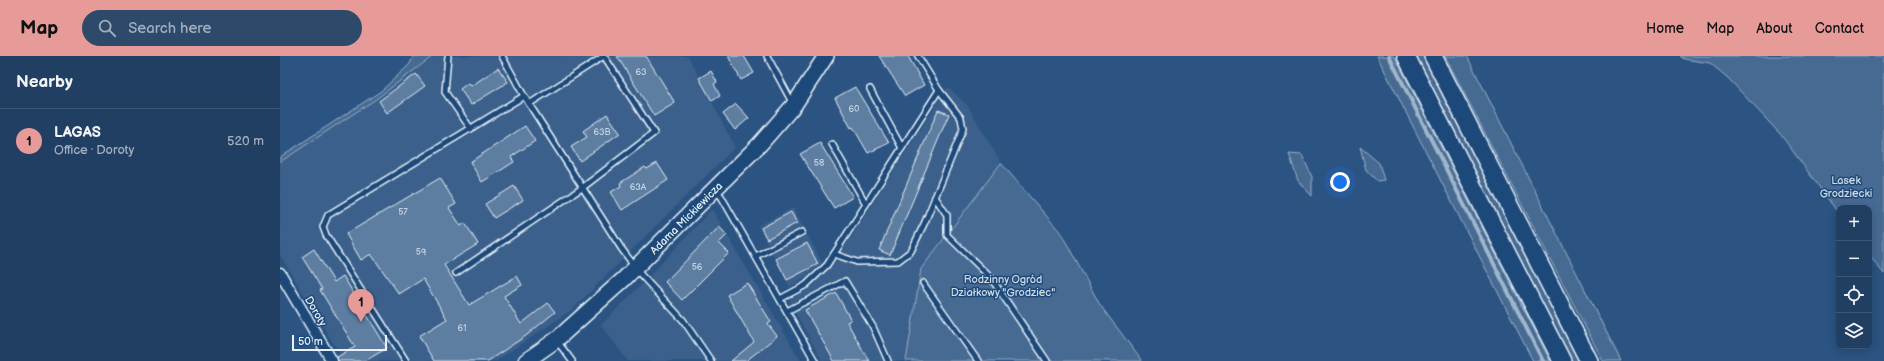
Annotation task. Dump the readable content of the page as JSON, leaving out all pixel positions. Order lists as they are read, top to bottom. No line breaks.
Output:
{"streets":{"street":["Adama Mickiewicza","Doroty"]},"parks":["Lasek Grodziecki","Rodzinny Ogród Działkowy \"Grodziec\""],"house_numbers":["63","60","63B","58","63A","57","59","56","61"],"scale_bar":"50 m","page":{"header":"Map","search":"Search here","nav":["Home","Map","About","Contact"],"heading":"Nearby","list":[{"mark":"1","name":"LAGAS","note":"Office · Doroty","value":"520 m"}],"map_buttons":["+","−"],"pins":"1","scale":"50 m"}}
